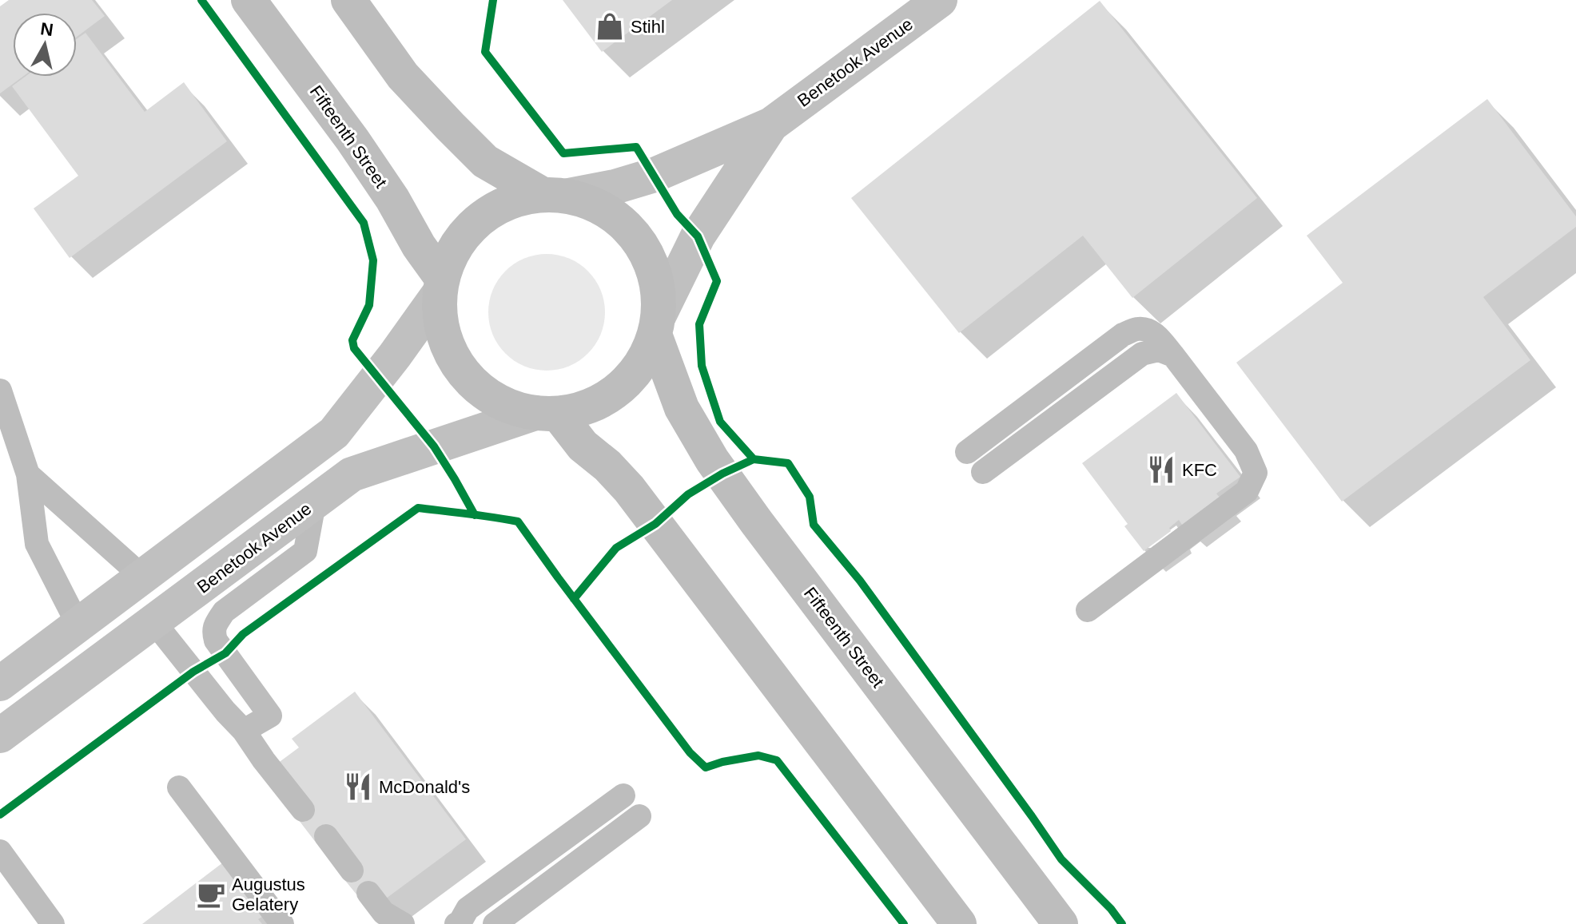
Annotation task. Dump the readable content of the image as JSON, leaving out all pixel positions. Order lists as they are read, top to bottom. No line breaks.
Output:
{"streets":{"highway":["Fifteenth Street"],"street":["Benetook Avenue"]},"crossings":[["Benetook Avenue","Fifteenth Street"]],"places":{"shop":["Stihl"],"restaurant":["KFC","McDonald's"],"cafe":["Augustus Gelatery"]},"north":"top"}
